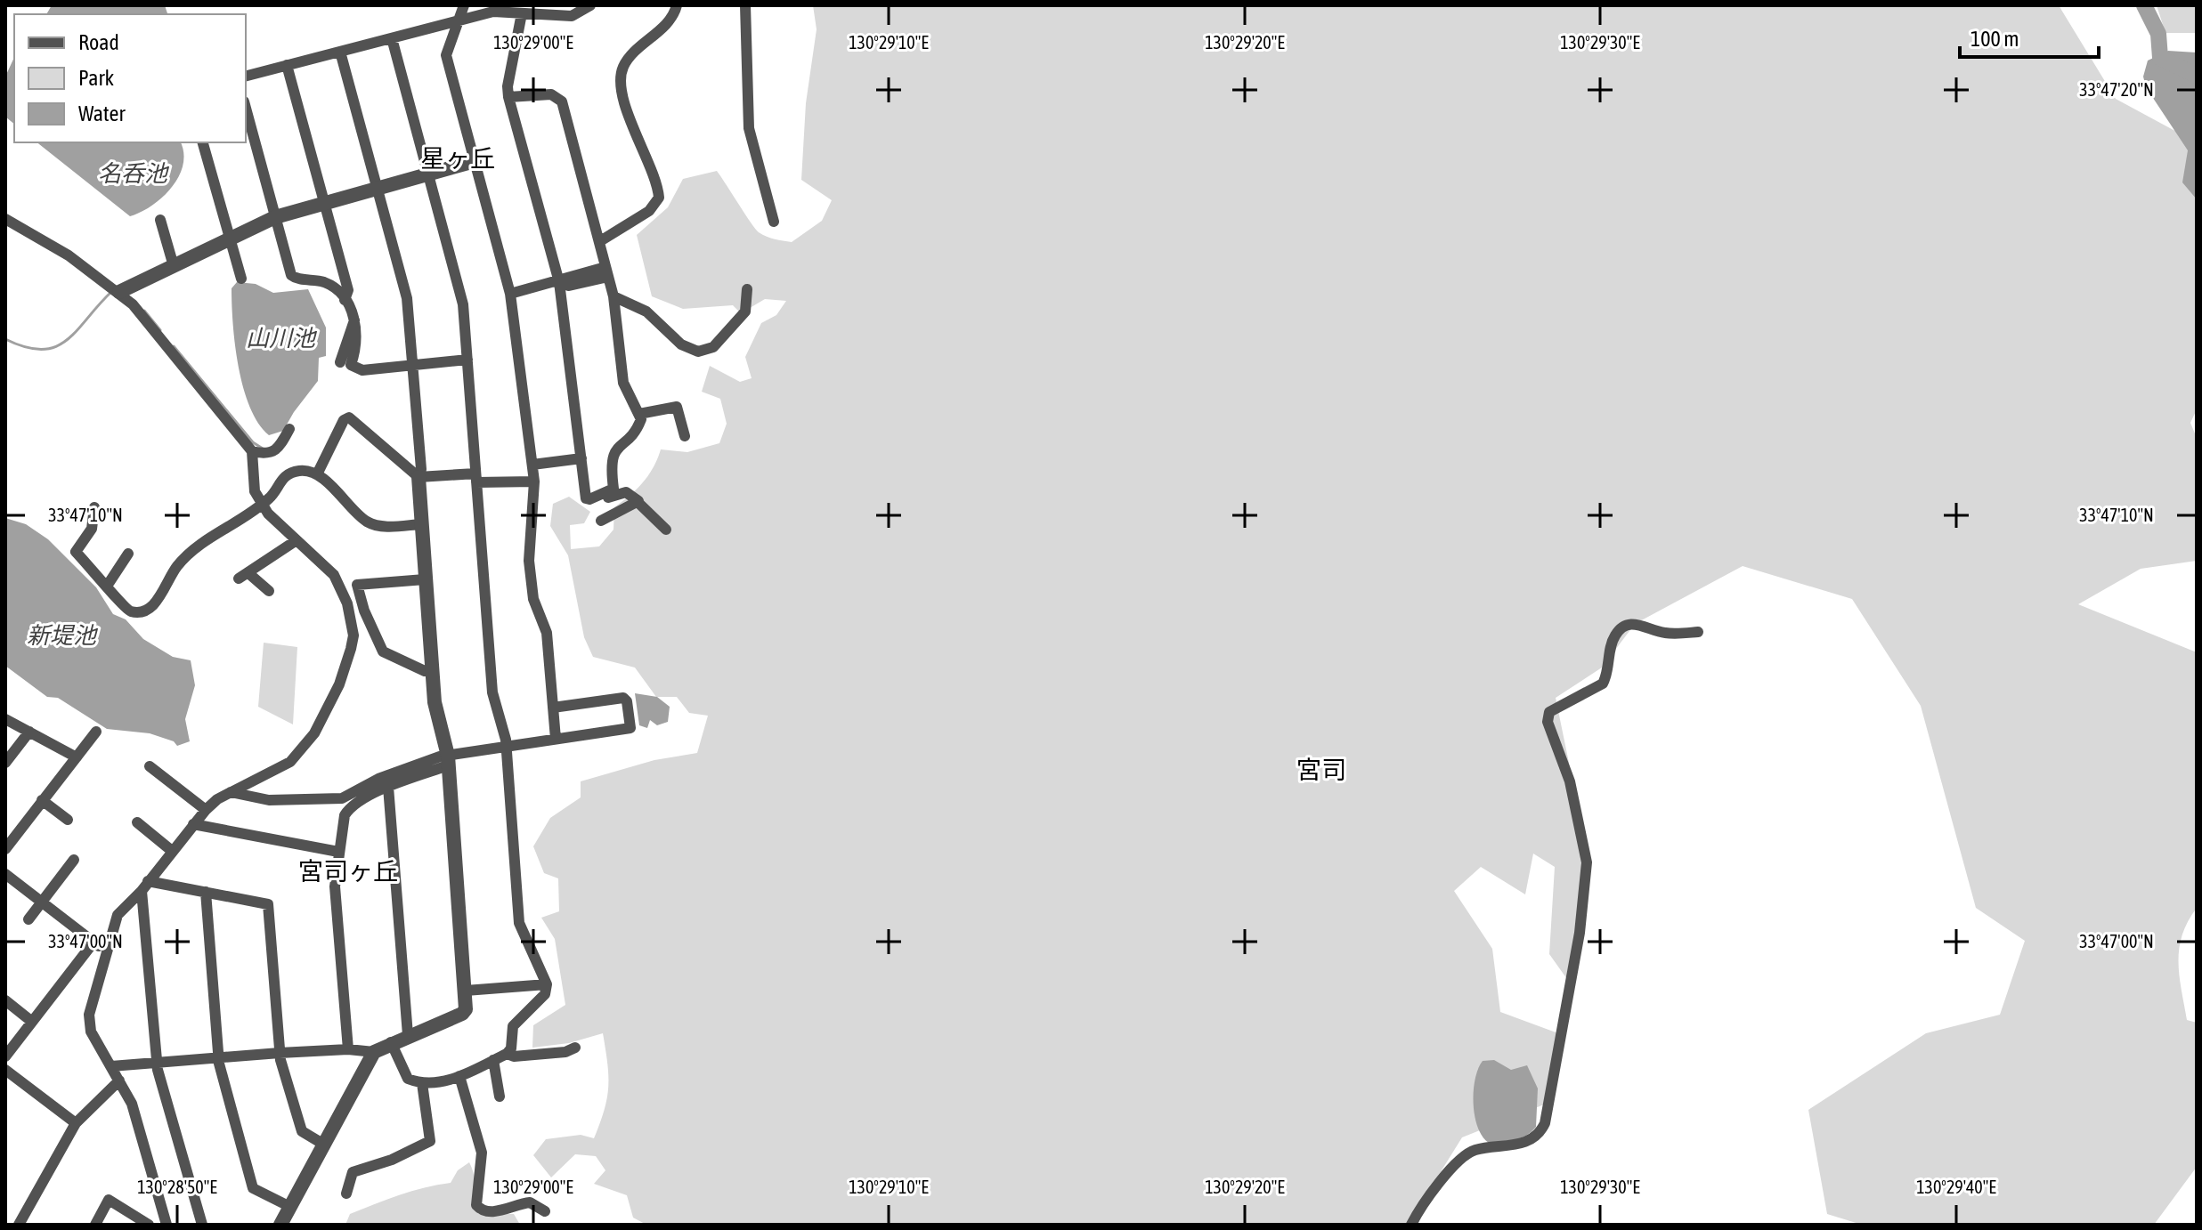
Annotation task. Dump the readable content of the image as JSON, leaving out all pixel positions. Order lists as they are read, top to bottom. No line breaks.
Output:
{"districts":["星ヶ丘","宮司","宮司ヶ丘"],"water":["名呑池","山川池","新堤池"],"legend":["Road","Park","Water"],"scale_bar":"100 m","coordinates":["130°29'00\"E","130°29'10\"E","130°29'20\"E","130°29'30\"E","33°47'20\"N","33°47'10\"N","33°47'00\"N","130°28'50\"E","130°29'40\"E"]}
